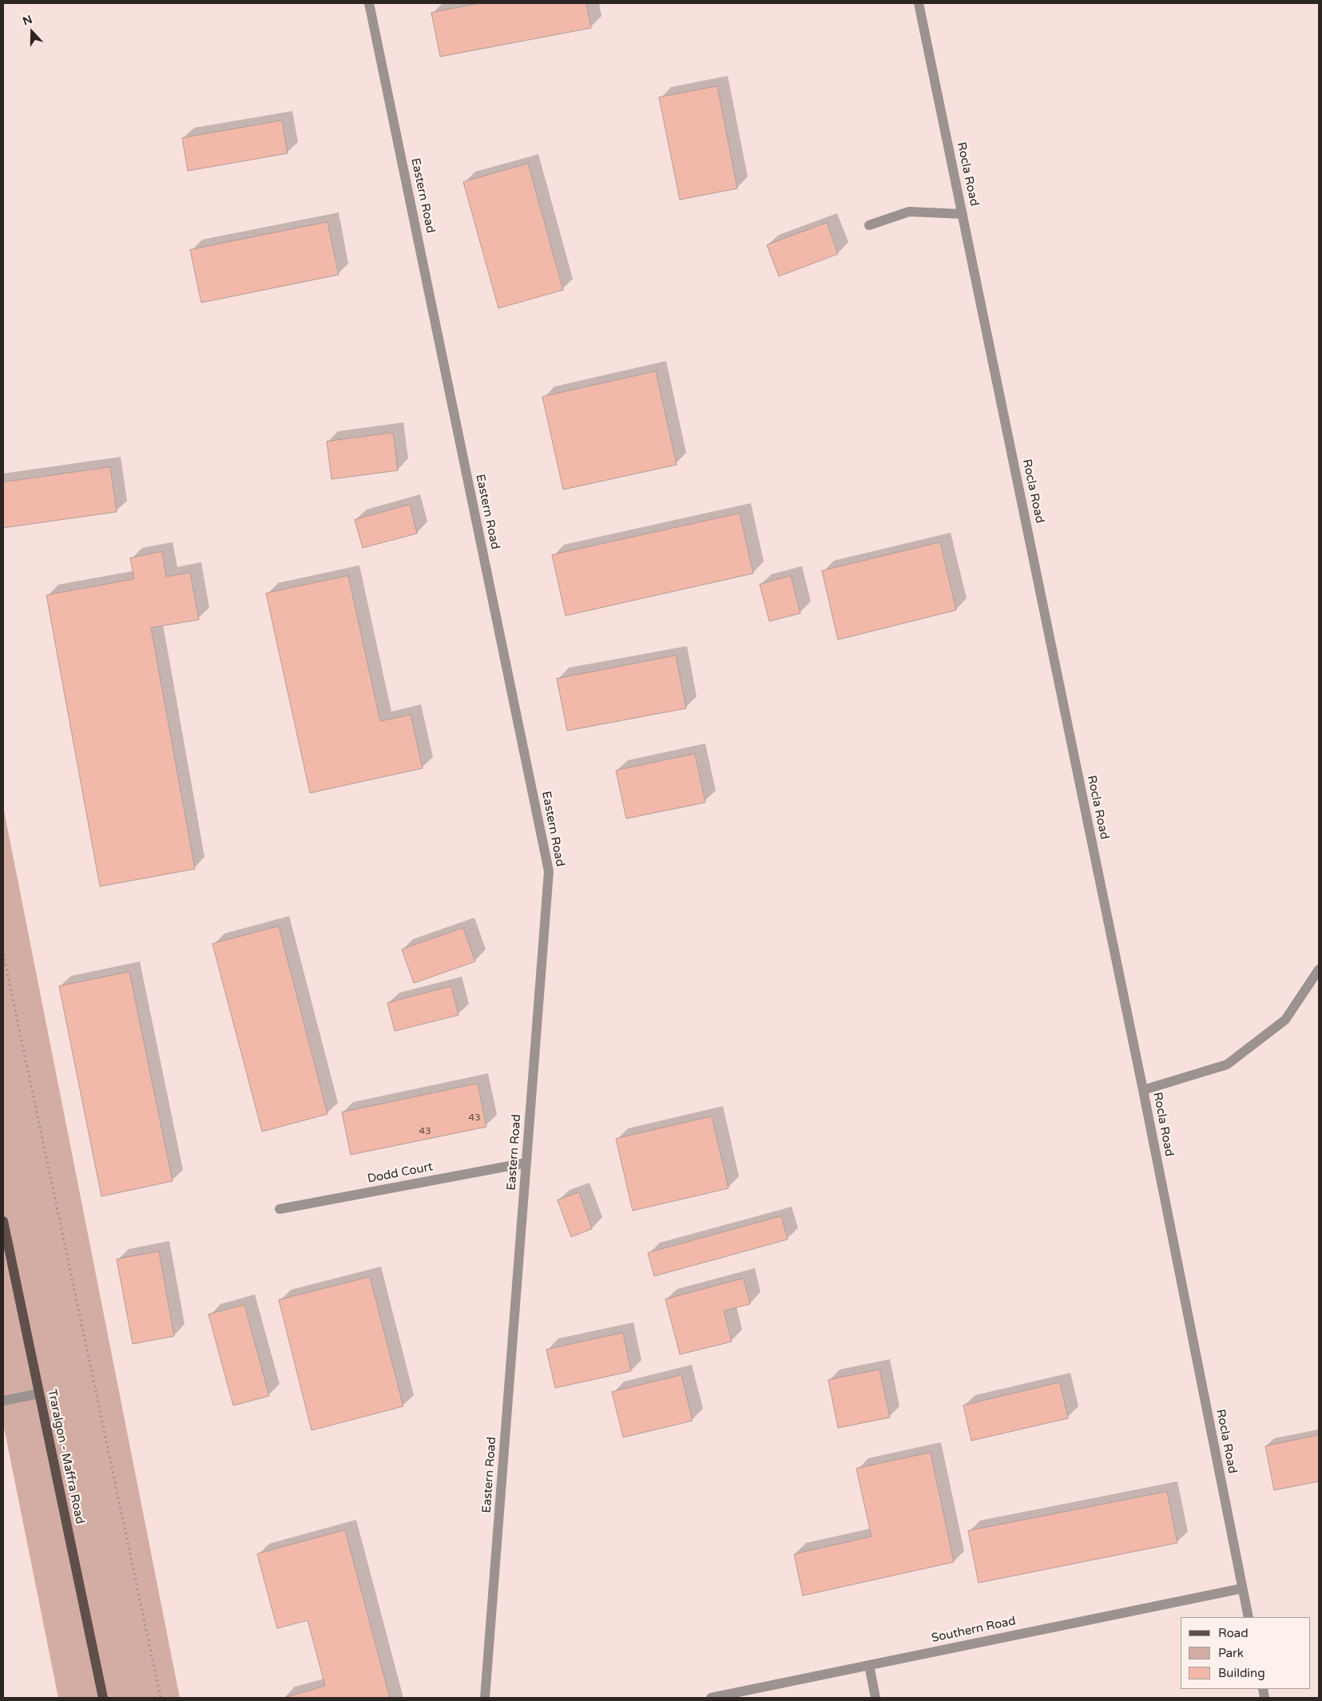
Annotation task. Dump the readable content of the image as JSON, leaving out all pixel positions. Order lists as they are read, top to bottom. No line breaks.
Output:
{"streets":{"main road":["Traralgon - Maffra Road"],"street":["Rocla Road","Eastern Road","Dodd Court","Southern Road"]},"crossings":[["Rocla Road","Southern Road"],["Eastern Road","Dodd Court"]],"house_numbers":["43","43"],"legend":["Road","Park","Building"],"north":"top"}
